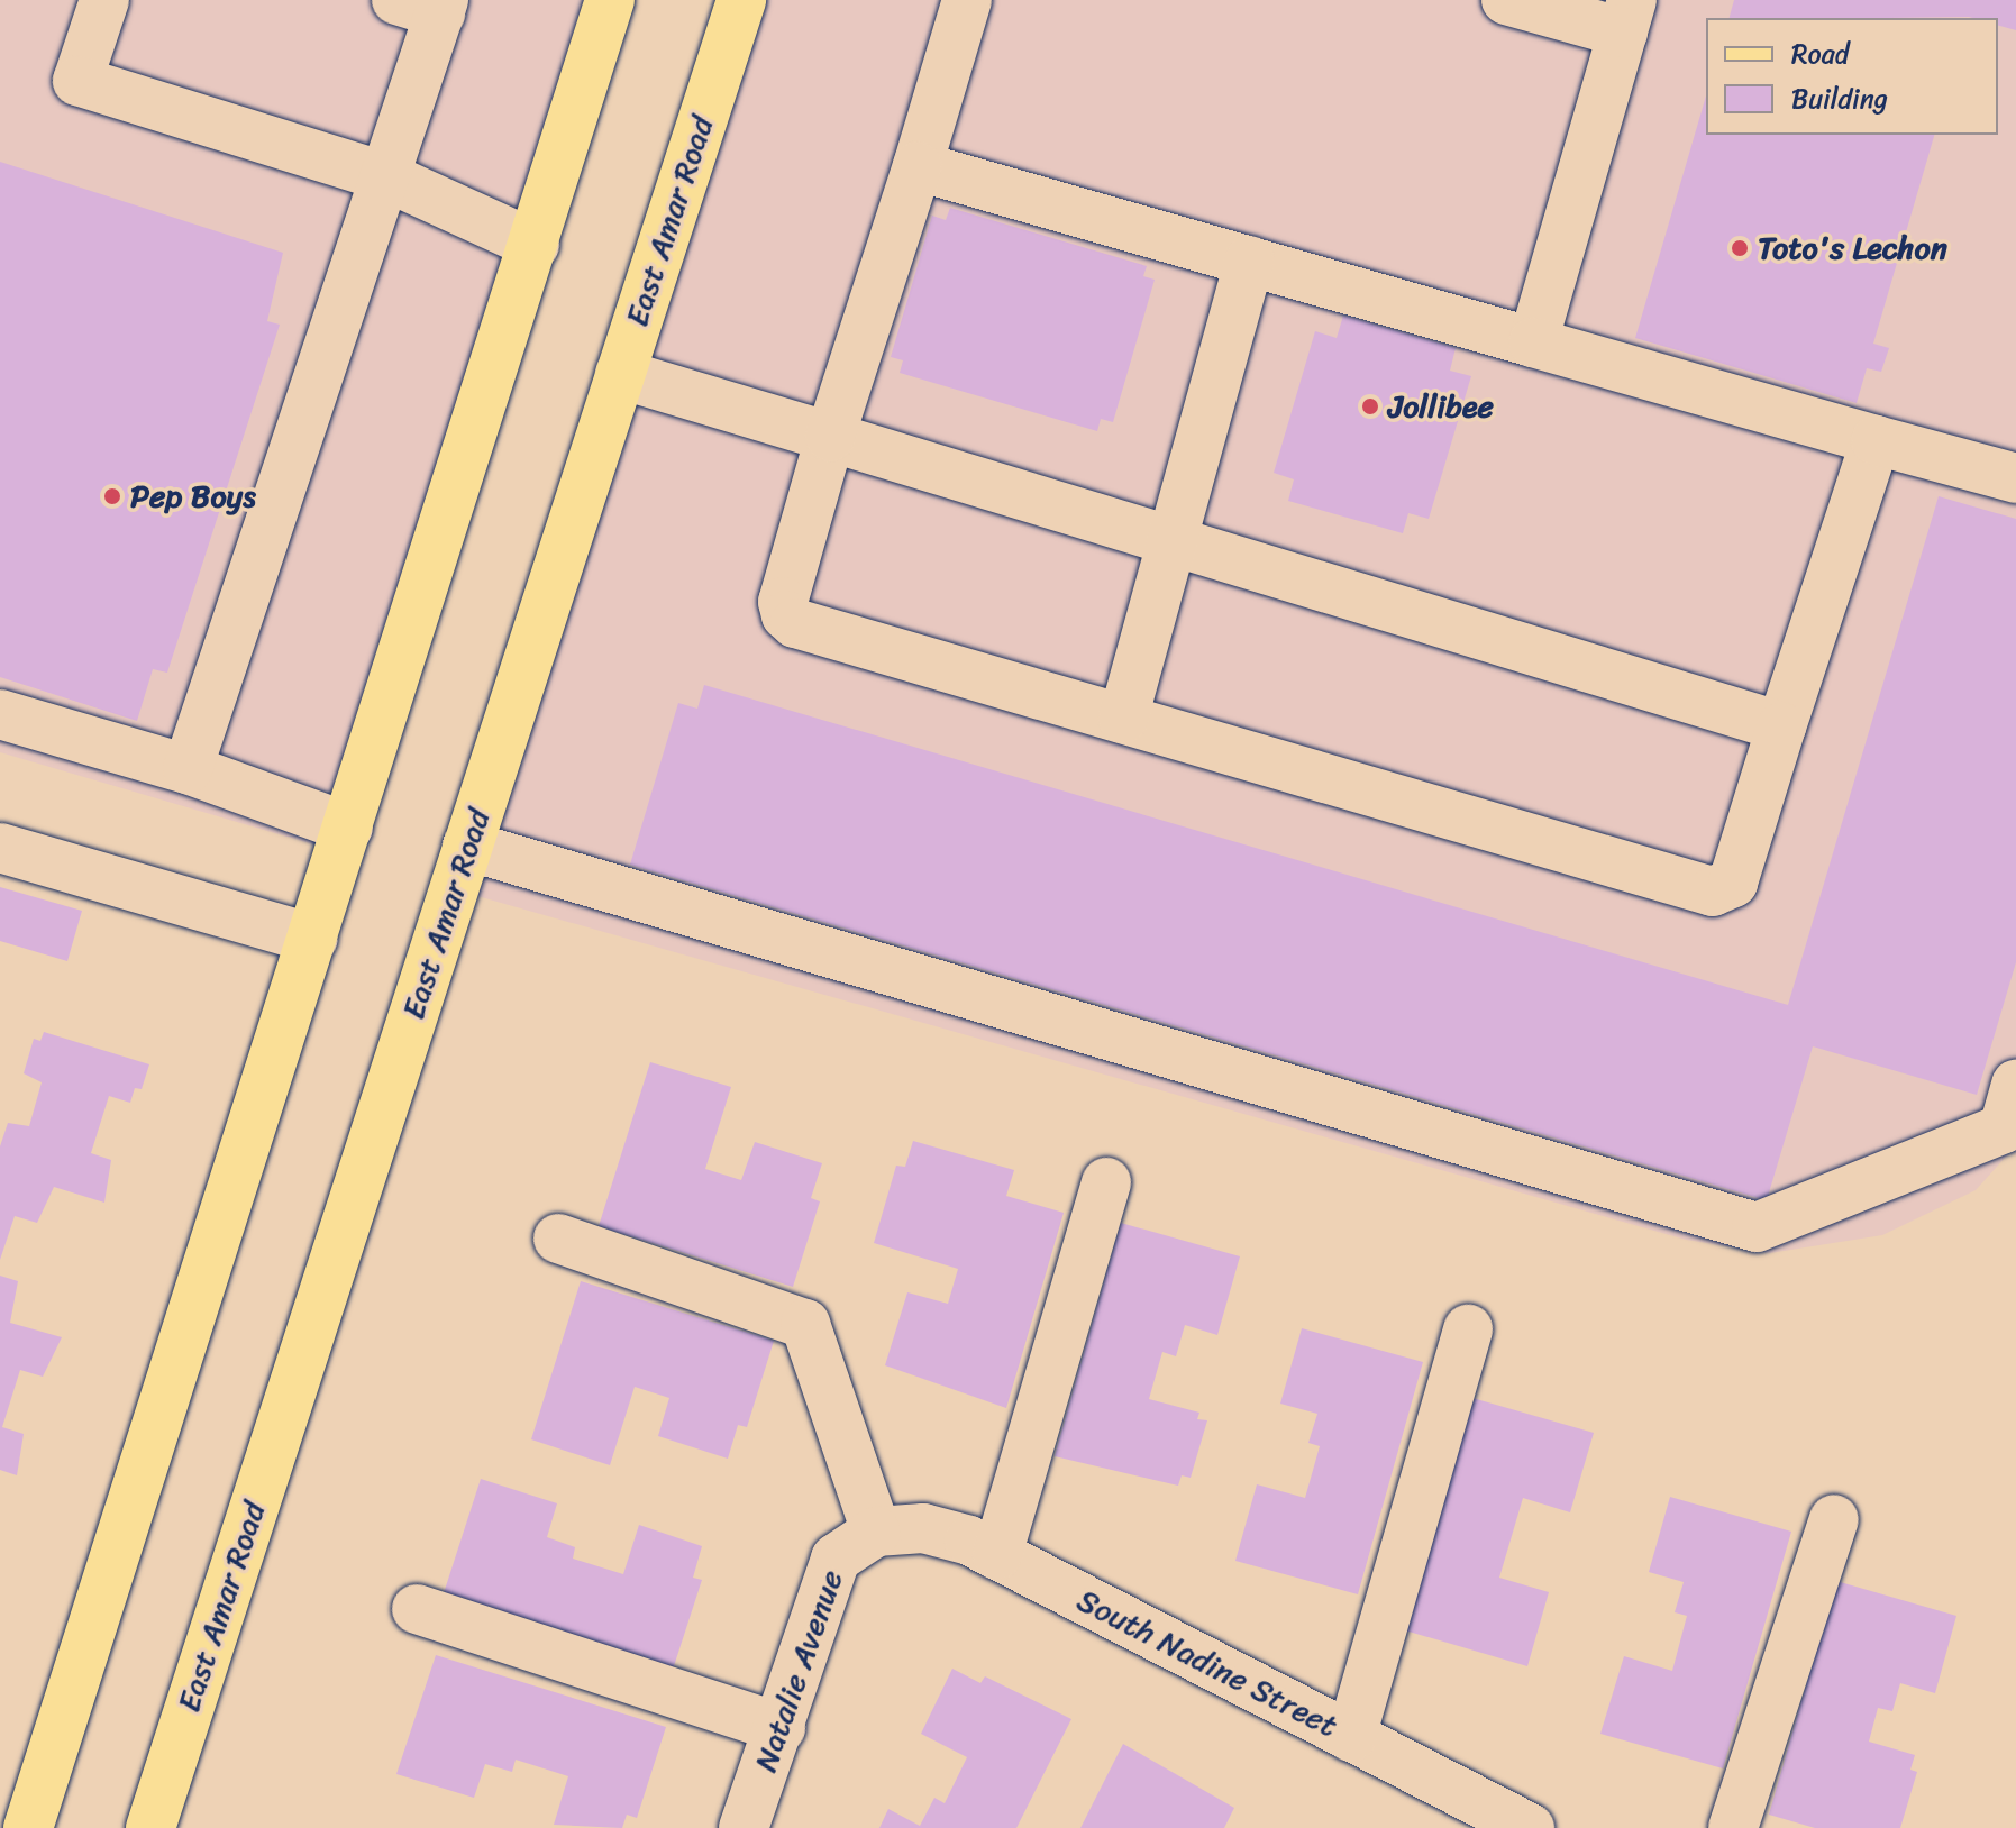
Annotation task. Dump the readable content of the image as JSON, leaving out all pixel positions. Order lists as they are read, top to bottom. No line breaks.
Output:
{"streets":{"main road":["East Amar Road"],"street":["South Nadine Street","Natalie Avenue"]},"crossings":[["South Nadine Street","Natalie Avenue"]],"places":["Toto's Lechon","Jollibee","Pep Boys"],"legend":["Road","Building"]}
